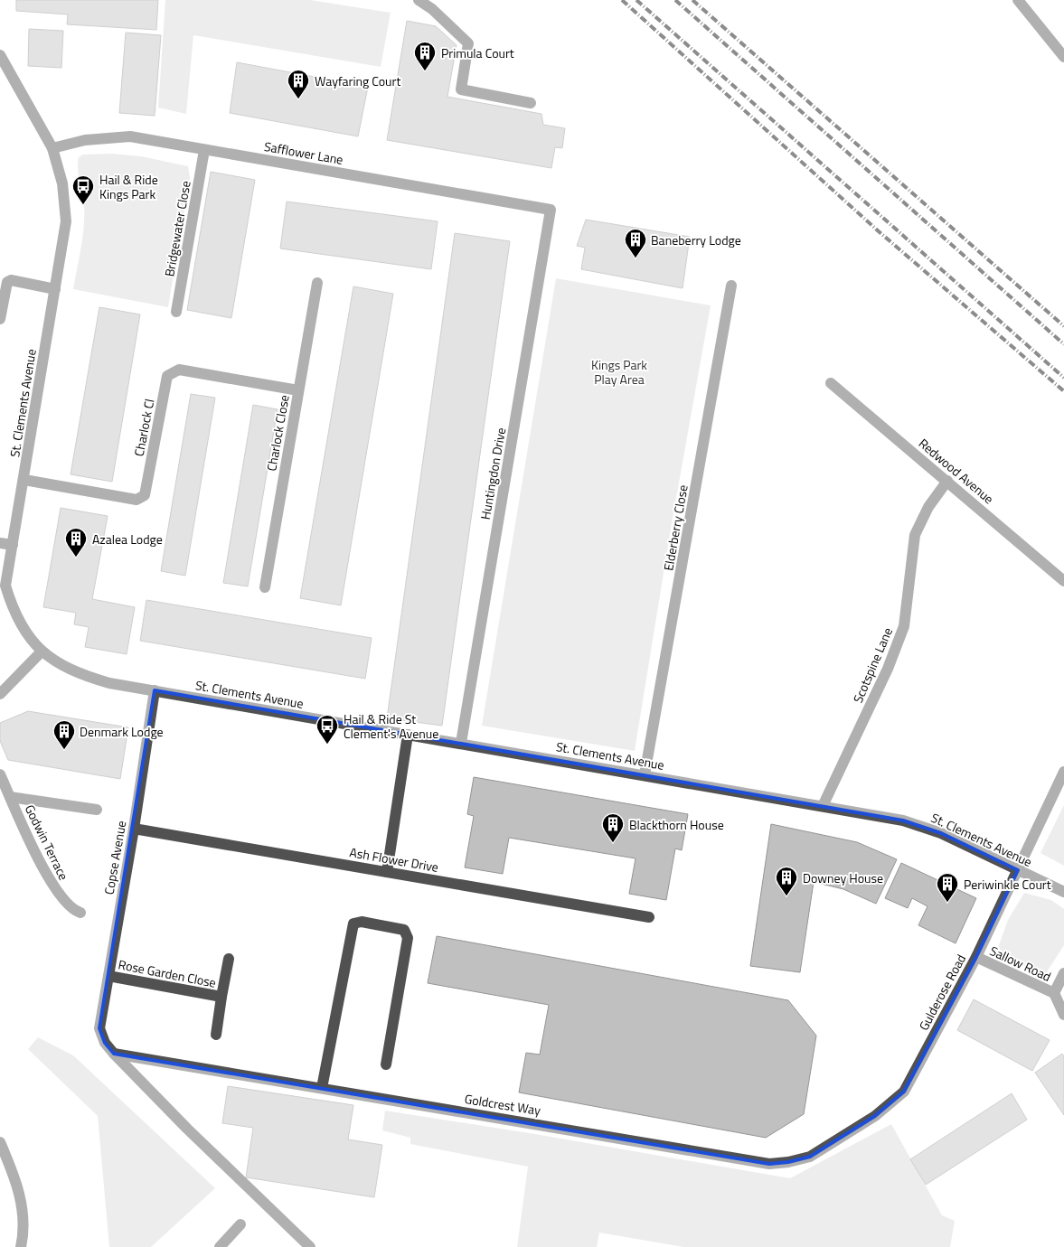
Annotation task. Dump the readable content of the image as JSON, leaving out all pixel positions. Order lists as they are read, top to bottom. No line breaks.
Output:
{"streets":{"street":["Safflower Lane","Bridgewater Close","St. Clements Avenue","Charlock Cl","Charlock Close","Redwood Avenue","Huntingdon Drive","Elderberry Close","Scotspine Lane","Godwin Terrace","Copse Avenue","Ash Flower Drive","Sallow Road","Rose Garden Close","Gulderose Road","Goldcrest Way"]},"crossings":[["Safflower Lane","Bridgewater Close"],["Safflower Lane","St. Clements Avenue"],["Safflower Lane","Huntingdon Drive"],["St. Clements Avenue","Charlock Cl"],["St. Clements Avenue","Huntingdon Drive"],["St. Clements Avenue","Elderberry Close"],["St. Clements Avenue","Scotspine Lane"],["St. Clements Avenue","Copse Avenue"],["St. Clements Avenue","Gulderose Road"],["Charlock Cl","Charlock Close"],["Redwood Avenue","Scotspine Lane"],["Copse Avenue","Ash Flower Drive"],["Copse Avenue","Rose Garden Close"],["Copse Avenue","Goldcrest Way"],["Sallow Road","Gulderose Road"],["Gulderose Road","Goldcrest Way"]],"parks":["Kings Park Play Area"],"places":{"building":["Primula Court","Wayfaring Court","Baneberry Lodge","Azalea Lodge","Denmark Lodge","Blackthorn House","Downey House","Periwinkle Court"],"bus stop":["Hail & Ride Kings Park","Hail & Ride St Clement's Avenue"]}}
